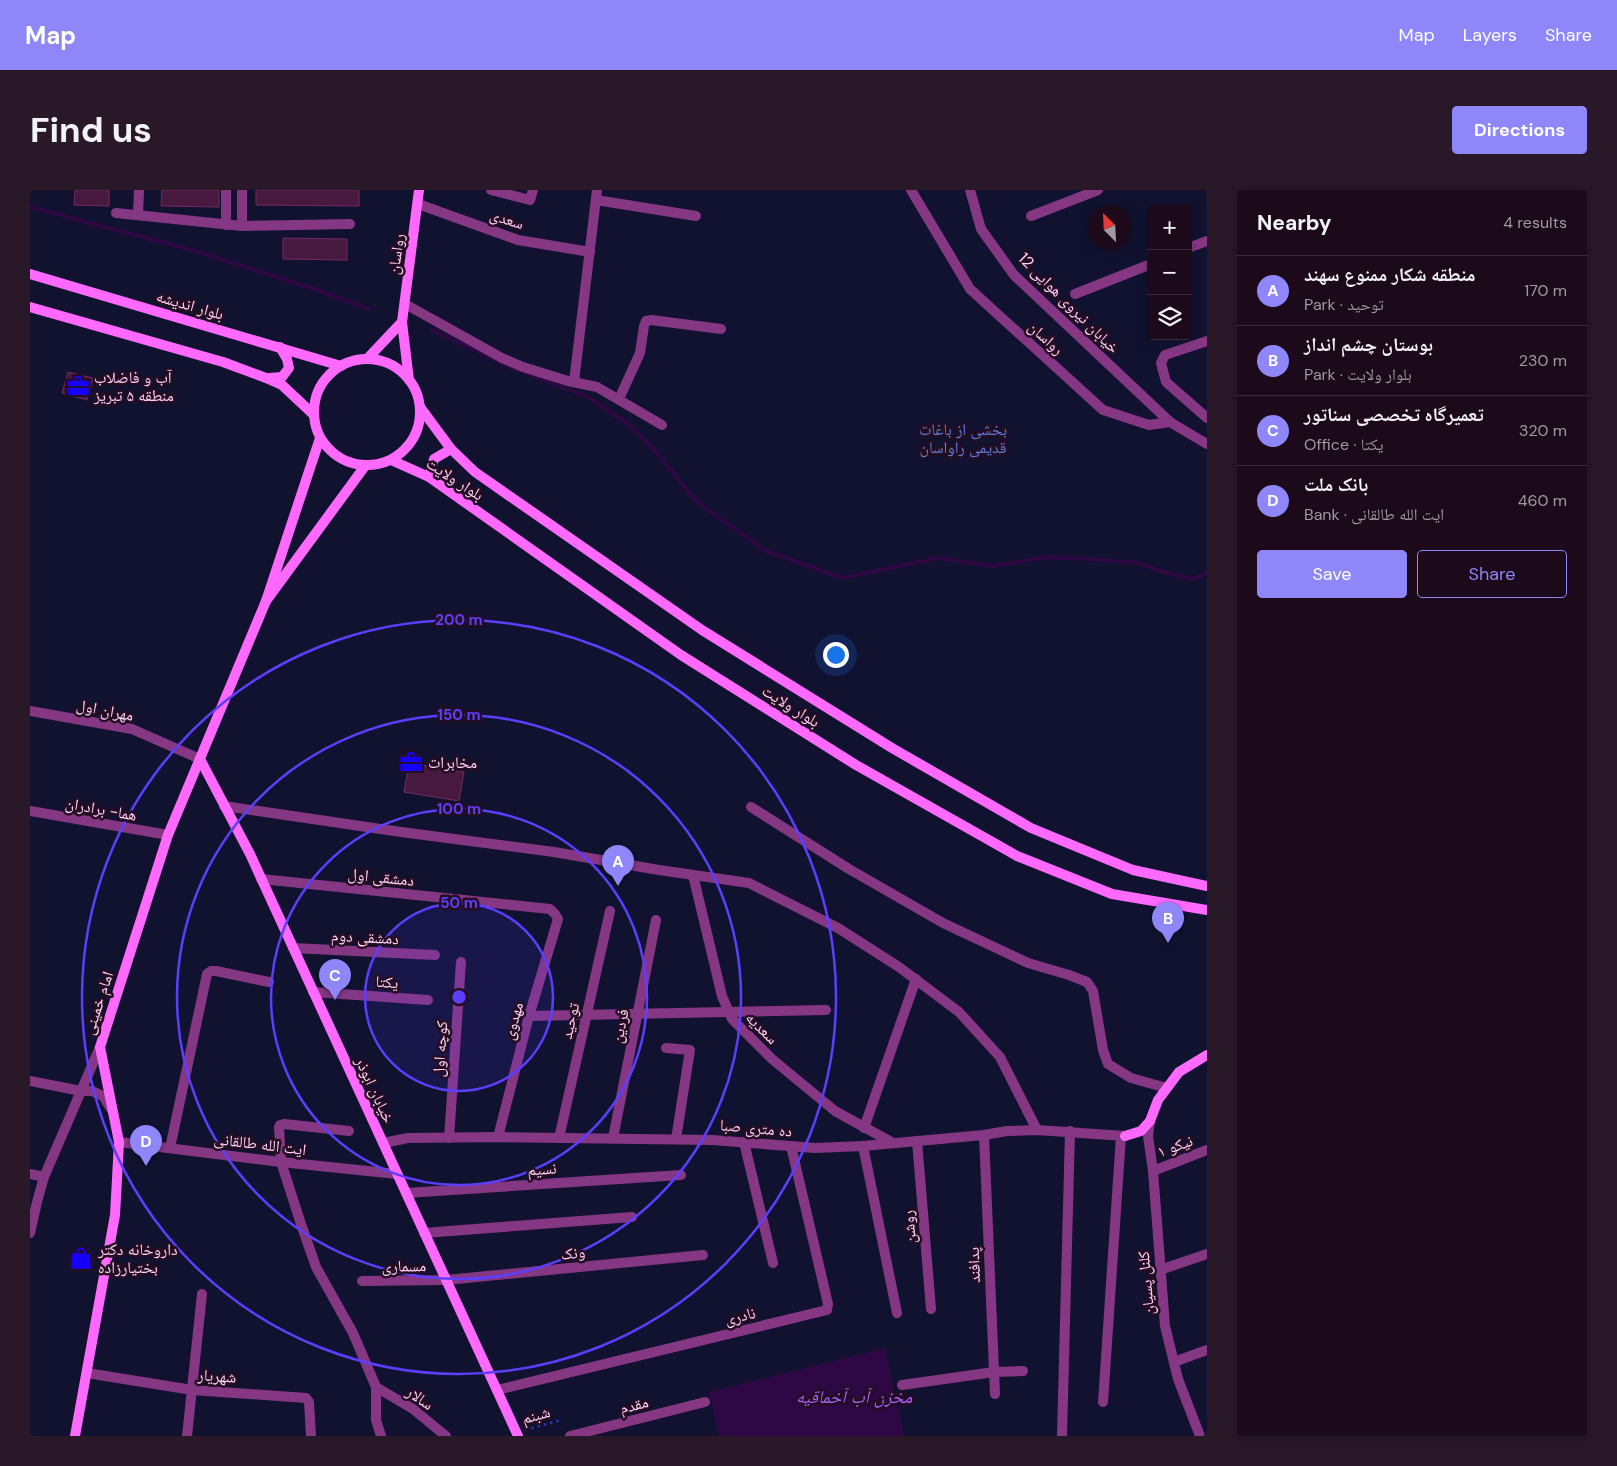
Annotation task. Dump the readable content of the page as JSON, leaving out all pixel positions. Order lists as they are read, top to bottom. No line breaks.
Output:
{"streets":{"main road":["رواسان","بلوار اندیشه","بلوار ولایت","امام خمینی","خیابان ابوذر"],"street":["سعدی","خیابان نیروی هوایی 12","مهران اول","هما- برادران","دمشقی اول","دمشقی دوم","یکتا","مهدوی","توحید","فردین","سعدیه","کوچه اول","ده متری صبا","ایت الله طالقانی","نیکو ۱","نسیم","روشن","ونک","پدافند","مسماری","کلنل پسیان","نادری","شهریار","سالار","مقدم"],"path":["شبنم"]},"crossings":[["سعدی","رواسان"],["رواسان","خیابان نیروی هوایی 12"],["رواسان","بلوار اندیشه"],["رواسان","بلوار ولایت"],["بلوار اندیشه","بلوار ولایت"],["مهران اول","امام خمینی"],["مهران اول","خیابان ابوذر"],["هما- برادران","امام خمینی"],["دمشقی اول","مهدوی"],["دمشقی اول","خیابان ابوذر"],["دمشقی دوم","خیابان ابوذر"],["یکتا","خیابان ابوذر"],["امام خمینی","خیابان ابوذر"],["امام خمینی","ایت الله طالقانی"],["امام خمینی","شهریار"],["مهدوی","ده متری صبا"],["توحید","ده متری صبا"],["فردین","ده متری صبا"],["سعدیه","ده متری صبا"],["کوچه اول","ده متری صبا"],["خیابان ابوذر","ده متری صبا"],["خیابان ابوذر","ایت الله طالقانی"],["خیابان ابوذر","نسیم"],["خیابان ابوذر","ونک"],["خیابان ابوذر","مسماری"],["خیابان ابوذر","نادری"],["خیابان ابوذر","شبنم"],["ده متری صبا","روشن"],["ده متری صبا","پدافند"],["ده متری صبا","نادری"],["نیکو ۱","کلنل پسیان"],["ونک","مسماری"]],"water":["مخزن آب آخماقیه"],"parks":["بخشی از باغات قدیمی راواسان"],"places":{"office":["آب و فاضلاب منطقه ۵ تبریز","مخابرات"],"shop":["داروخانه دکتر بختیارزاده"]},"north":"top left","page":{"header":"Map","nav":["Map","Layers","Share"],"buttons":["Directions",["Save","Share"]],"title":"Find us","heading":["Nearby","4 results"],"map_buttons":["+","−"],"list":[{"mark":"A","name":"منطقه شکار ممنوع سهند","note":"Park · توحید","value":"170 m"},{"mark":"B","name":"بوستان چشم انداز","note":"Park · بلوار ولایت","value":"230 m"},{"mark":"C","name":"تعمیرگاه تخصصی سناتور","note":"Office · یکتا","value":"320 m"},{"mark":"D","name":"بانک ملت","note":"Bank · ایت الله طالقانی","value":"460 m"}],"pins":["A","B","C","D"]},"rings":["200 m","150 m","100 m","50 m"]}
